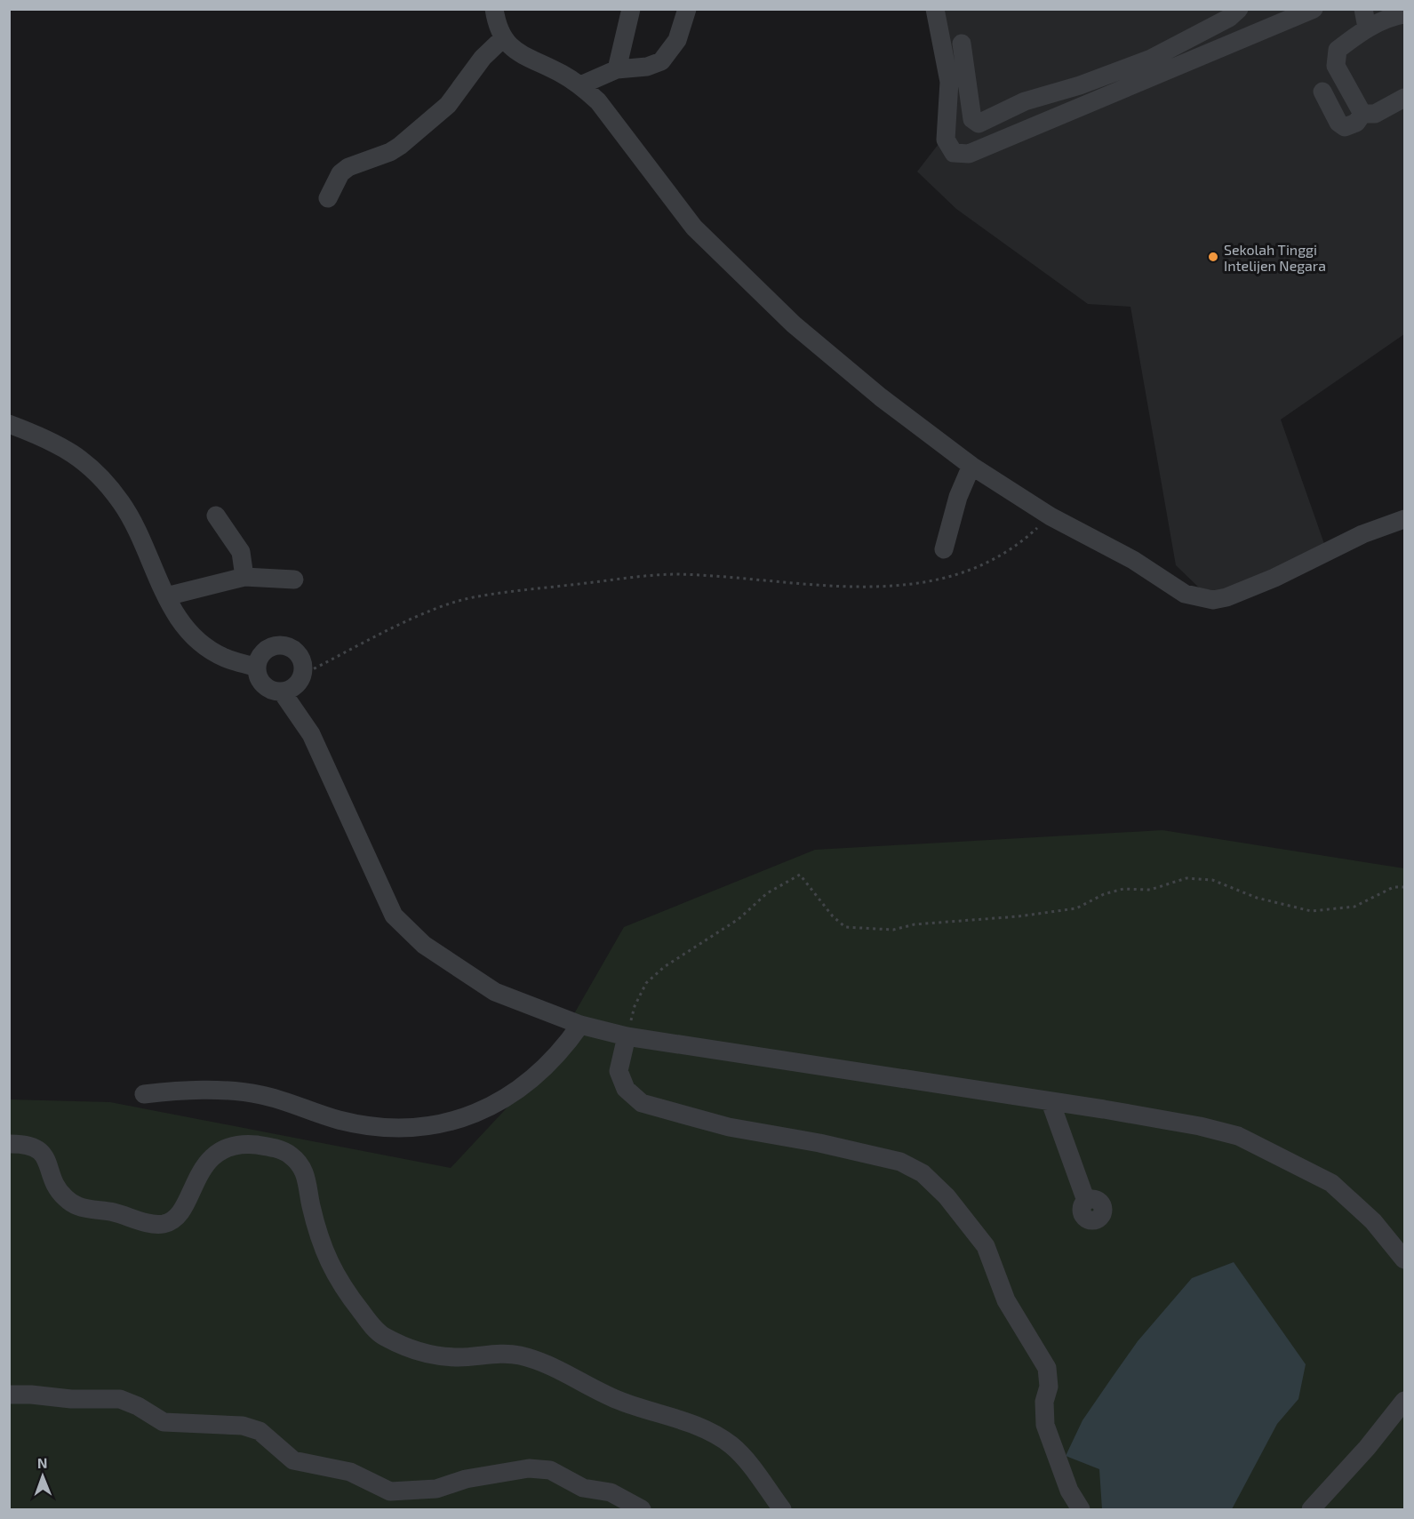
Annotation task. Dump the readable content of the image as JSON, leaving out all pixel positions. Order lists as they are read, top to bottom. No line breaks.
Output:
{"places":["Sekolah Tinggi Intelijen Negara"],"north":"top"}
